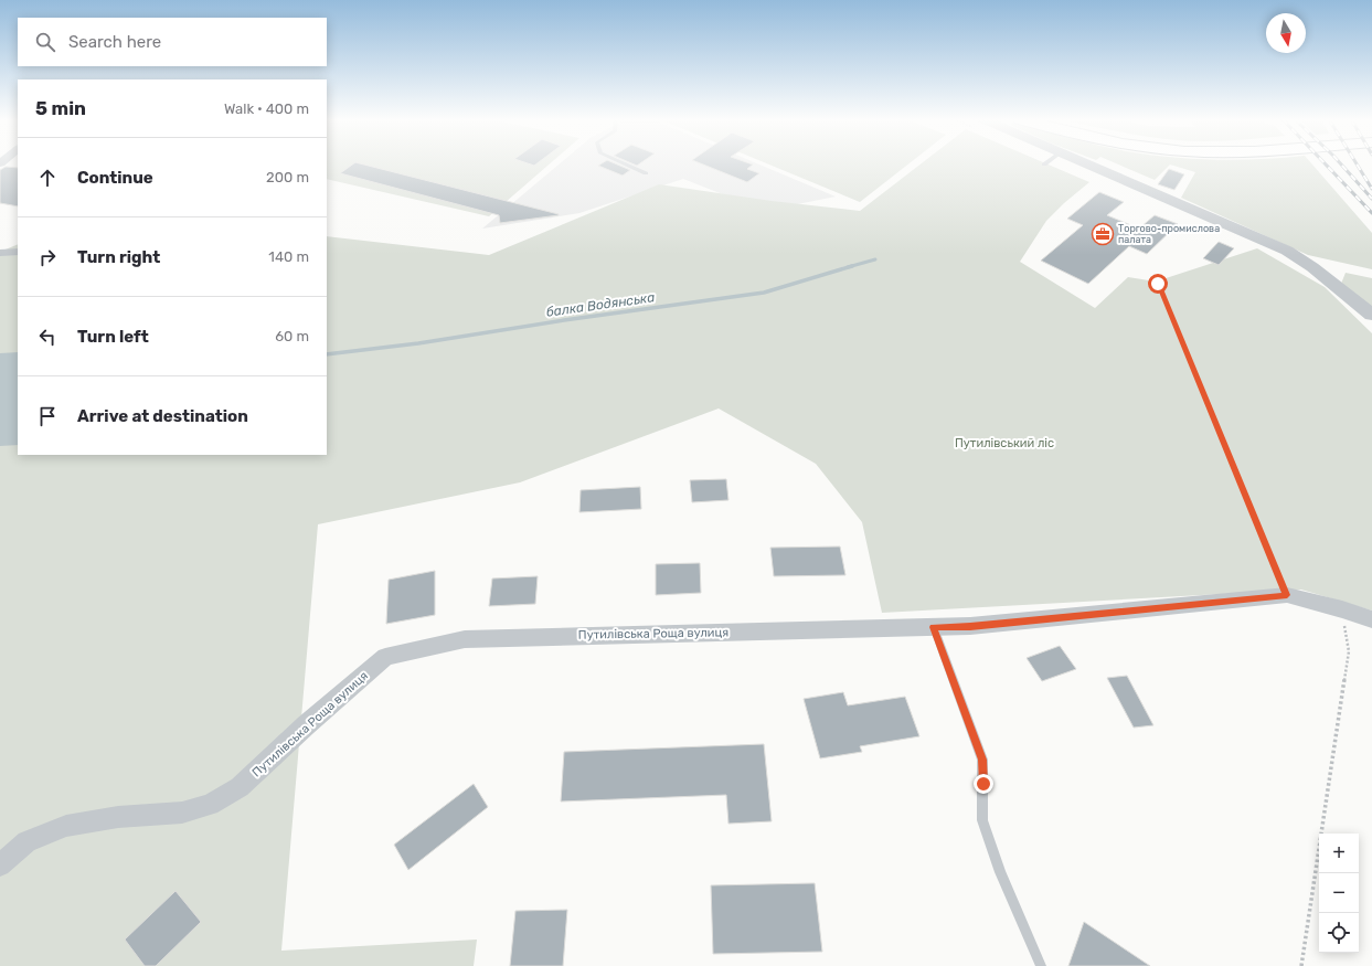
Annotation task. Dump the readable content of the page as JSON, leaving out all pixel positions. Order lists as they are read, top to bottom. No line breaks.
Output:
{"streets":{"street":["Путилівська Роща вулиця"]},"water":["балка Водянська"],"parks":["Путилівський ліс"],"places":{"office":["Торгово-промислова палата"]},"north":"bottom","page":{"search":"Search here","heading":["5 min","Walk · 400 m"],"list":[["Continue","200 m"],["Turn right","140 m"],["Turn left","60 m"],"Arrive at destination"],"map_buttons":["+","−"]}}
